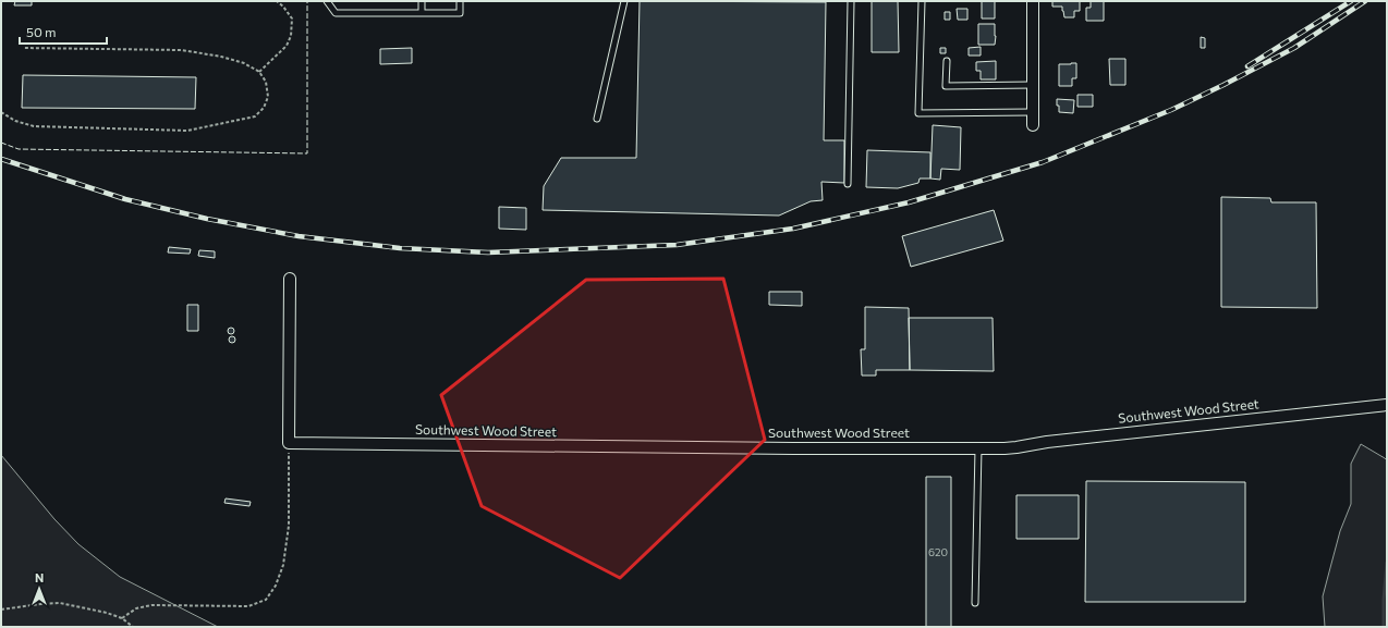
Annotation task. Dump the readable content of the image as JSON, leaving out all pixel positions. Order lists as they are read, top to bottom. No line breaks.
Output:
{"streets":{"street":["Southwest Wood Street"]},"house_numbers":["620"],"scale_bar":"50 m","north":"top"}
